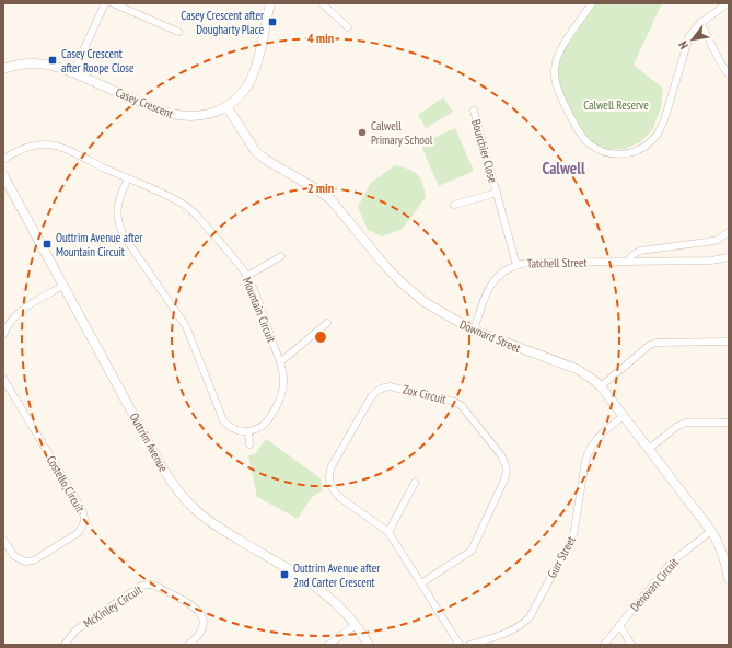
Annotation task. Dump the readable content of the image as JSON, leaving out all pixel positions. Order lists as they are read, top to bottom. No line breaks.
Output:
{"streets":{"street":["Casey Crescent","Bourchier Close","Tatchell Street","Mountain Circuit","Downard Street","Zox Circuit","Outtrim Avenue","Costello Circuit","Gurr Street","Denovan Circuit","McKinley Circuit"]},"crossings":[["Casey Crescent","Downard Street"],["Bourchier Close","Tatchell Street"],["Tatchell Street","Downard Street"],["Downard Street","Gurr Street"],["Downard Street","Denovan Circuit"]],"districts":["Calwell"],"parks":["Calwell Reserve"],"places":{"transit":["Casey Crescent after Dougharty Place","Casey Crescent after Roope Close","Outtrim Avenue after Mountain Circuit","Outtrim Avenue after 2nd Carter Crescent"],"other":["Calwell Primary School"]},"north":"bottom left","rings":["4 min","2 min"]}
